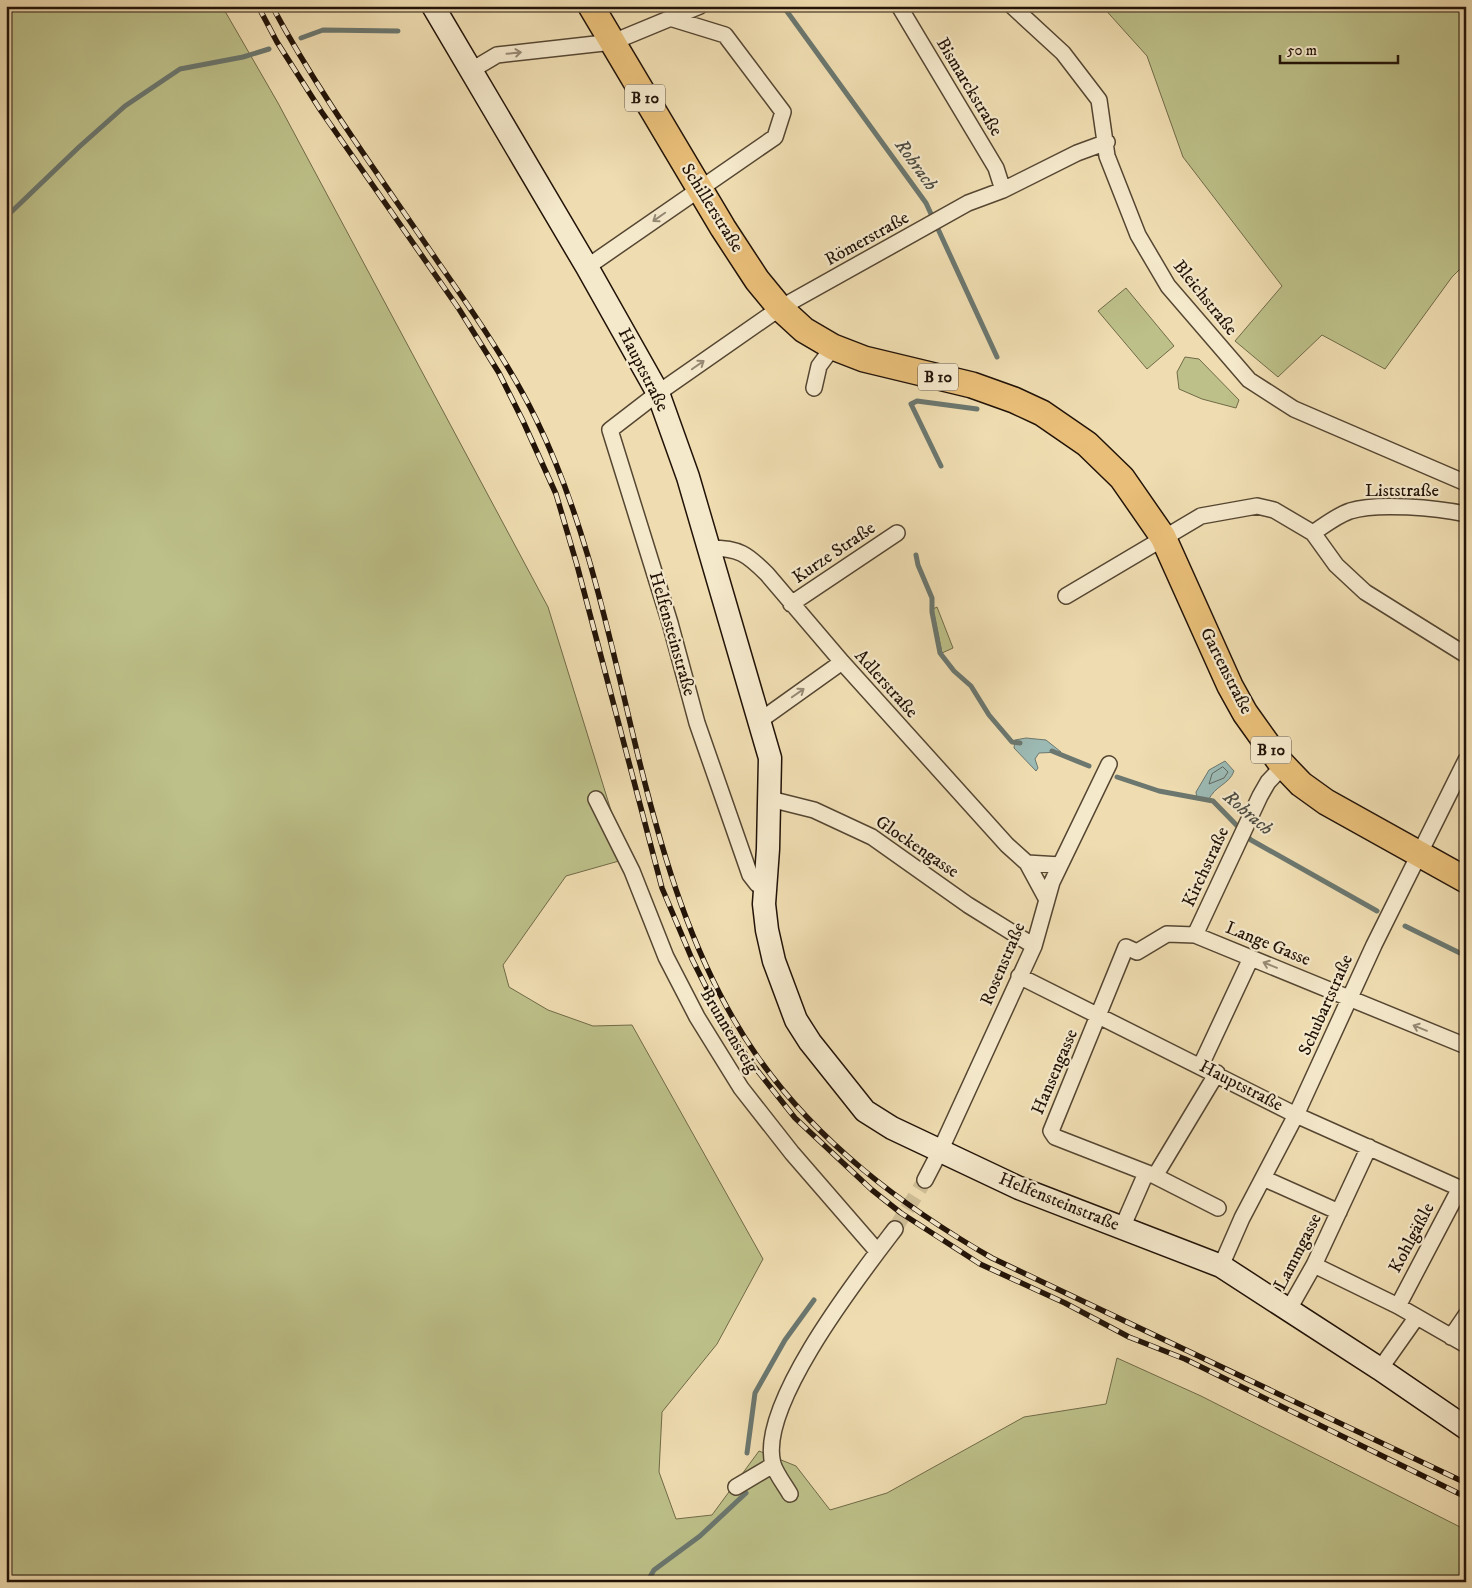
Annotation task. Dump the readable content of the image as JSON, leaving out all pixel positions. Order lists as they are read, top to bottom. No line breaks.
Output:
{"streets":{"main road":["B 10","Schillerstraße","Gartenstraße"],"street":["Bismarckstraße","Römerstraße","Bleichstraße","Hauptstraße","Liststraße","Kurze Straße","Helfensteinstraße","Adlerstraße","Glockengasse","Kirchstraße","Lange Gasse","Rosenstraße","Schubartstraße","Brunnensteig","Hansengasse","Kohlgäßle","Lammgasse"]},"crossings":[["Bismarckstraße","Römerstraße"],["Schillerstraße","Römerstraße"],["Schillerstraße","Gartenstraße"],["Römerstraße","Bleichstraße"],["Römerstraße","Hauptstraße"],["Römerstraße","Helfensteinstraße"],["Hauptstraße","Helfensteinstraße"],["Hauptstraße","Adlerstraße"],["Hauptstraße","Glockengasse"],["Hauptstraße","Rosenstraße"],["Hauptstraße","Schubartstraße"],["Hauptstraße","Hansengasse"],["Hauptstraße","Kohlgäßle"],["Hauptstraße","Lammgasse"],["Kurze Straße","Adlerstraße"],["Helfensteinstraße","Glockengasse"],["Helfensteinstraße","Rosenstraße"],["Helfensteinstraße","Schubartstraße"],["Helfensteinstraße","Lammgasse"],["Gartenstraße","Kirchstraße"],["Gartenstraße","Schubartstraße"],["Adlerstraße","Rosenstraße"],["Glockengasse","Rosenstraße"],["Kirchstraße","Lange Gasse"],["Kirchstraße","Hansengasse"],["Lange Gasse","Schubartstraße"],["Lange Gasse","Hansengasse"],["Schubartstraße","Lammgasse"]],"one_way":["Lange Gasse"],"water":["Rohrach"],"scale_bar":"50 m"}
